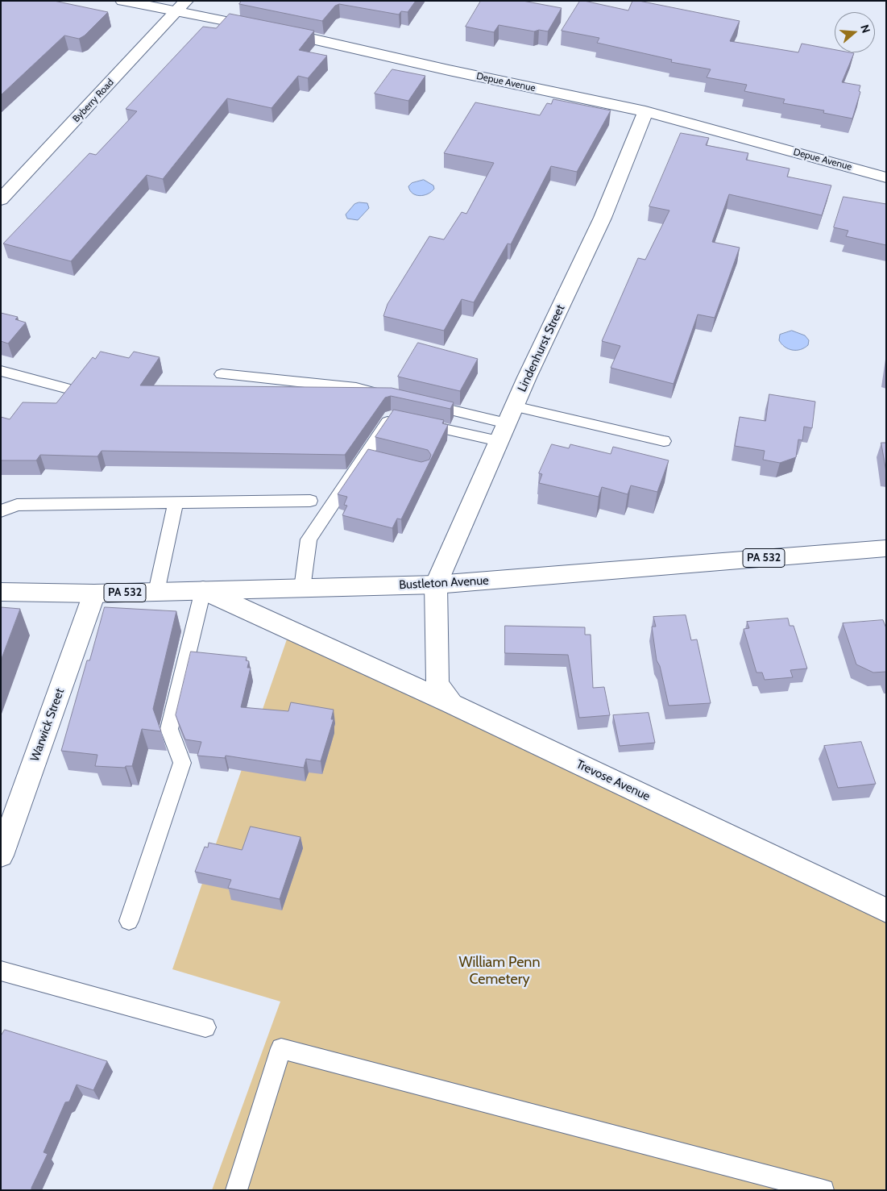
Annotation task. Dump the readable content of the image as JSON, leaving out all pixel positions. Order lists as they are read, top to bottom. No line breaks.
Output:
{"streets":{"street":["Depue Avenue","Byberry Road","Lindenhurst Street","PA 532","Bustleton Avenue","Warwick Street","Trevose Avenue"]},"crossings":[["Depue Avenue","Byberry Road"],["Depue Avenue","Lindenhurst Street"],["Lindenhurst Street","Bustleton Avenue"],["Lindenhurst Street","Trevose Avenue"],["Bustleton Avenue","Warwick Street"],["Bustleton Avenue","Trevose Avenue"]],"parks":["William Penn Cemetery"],"north":"right"}
